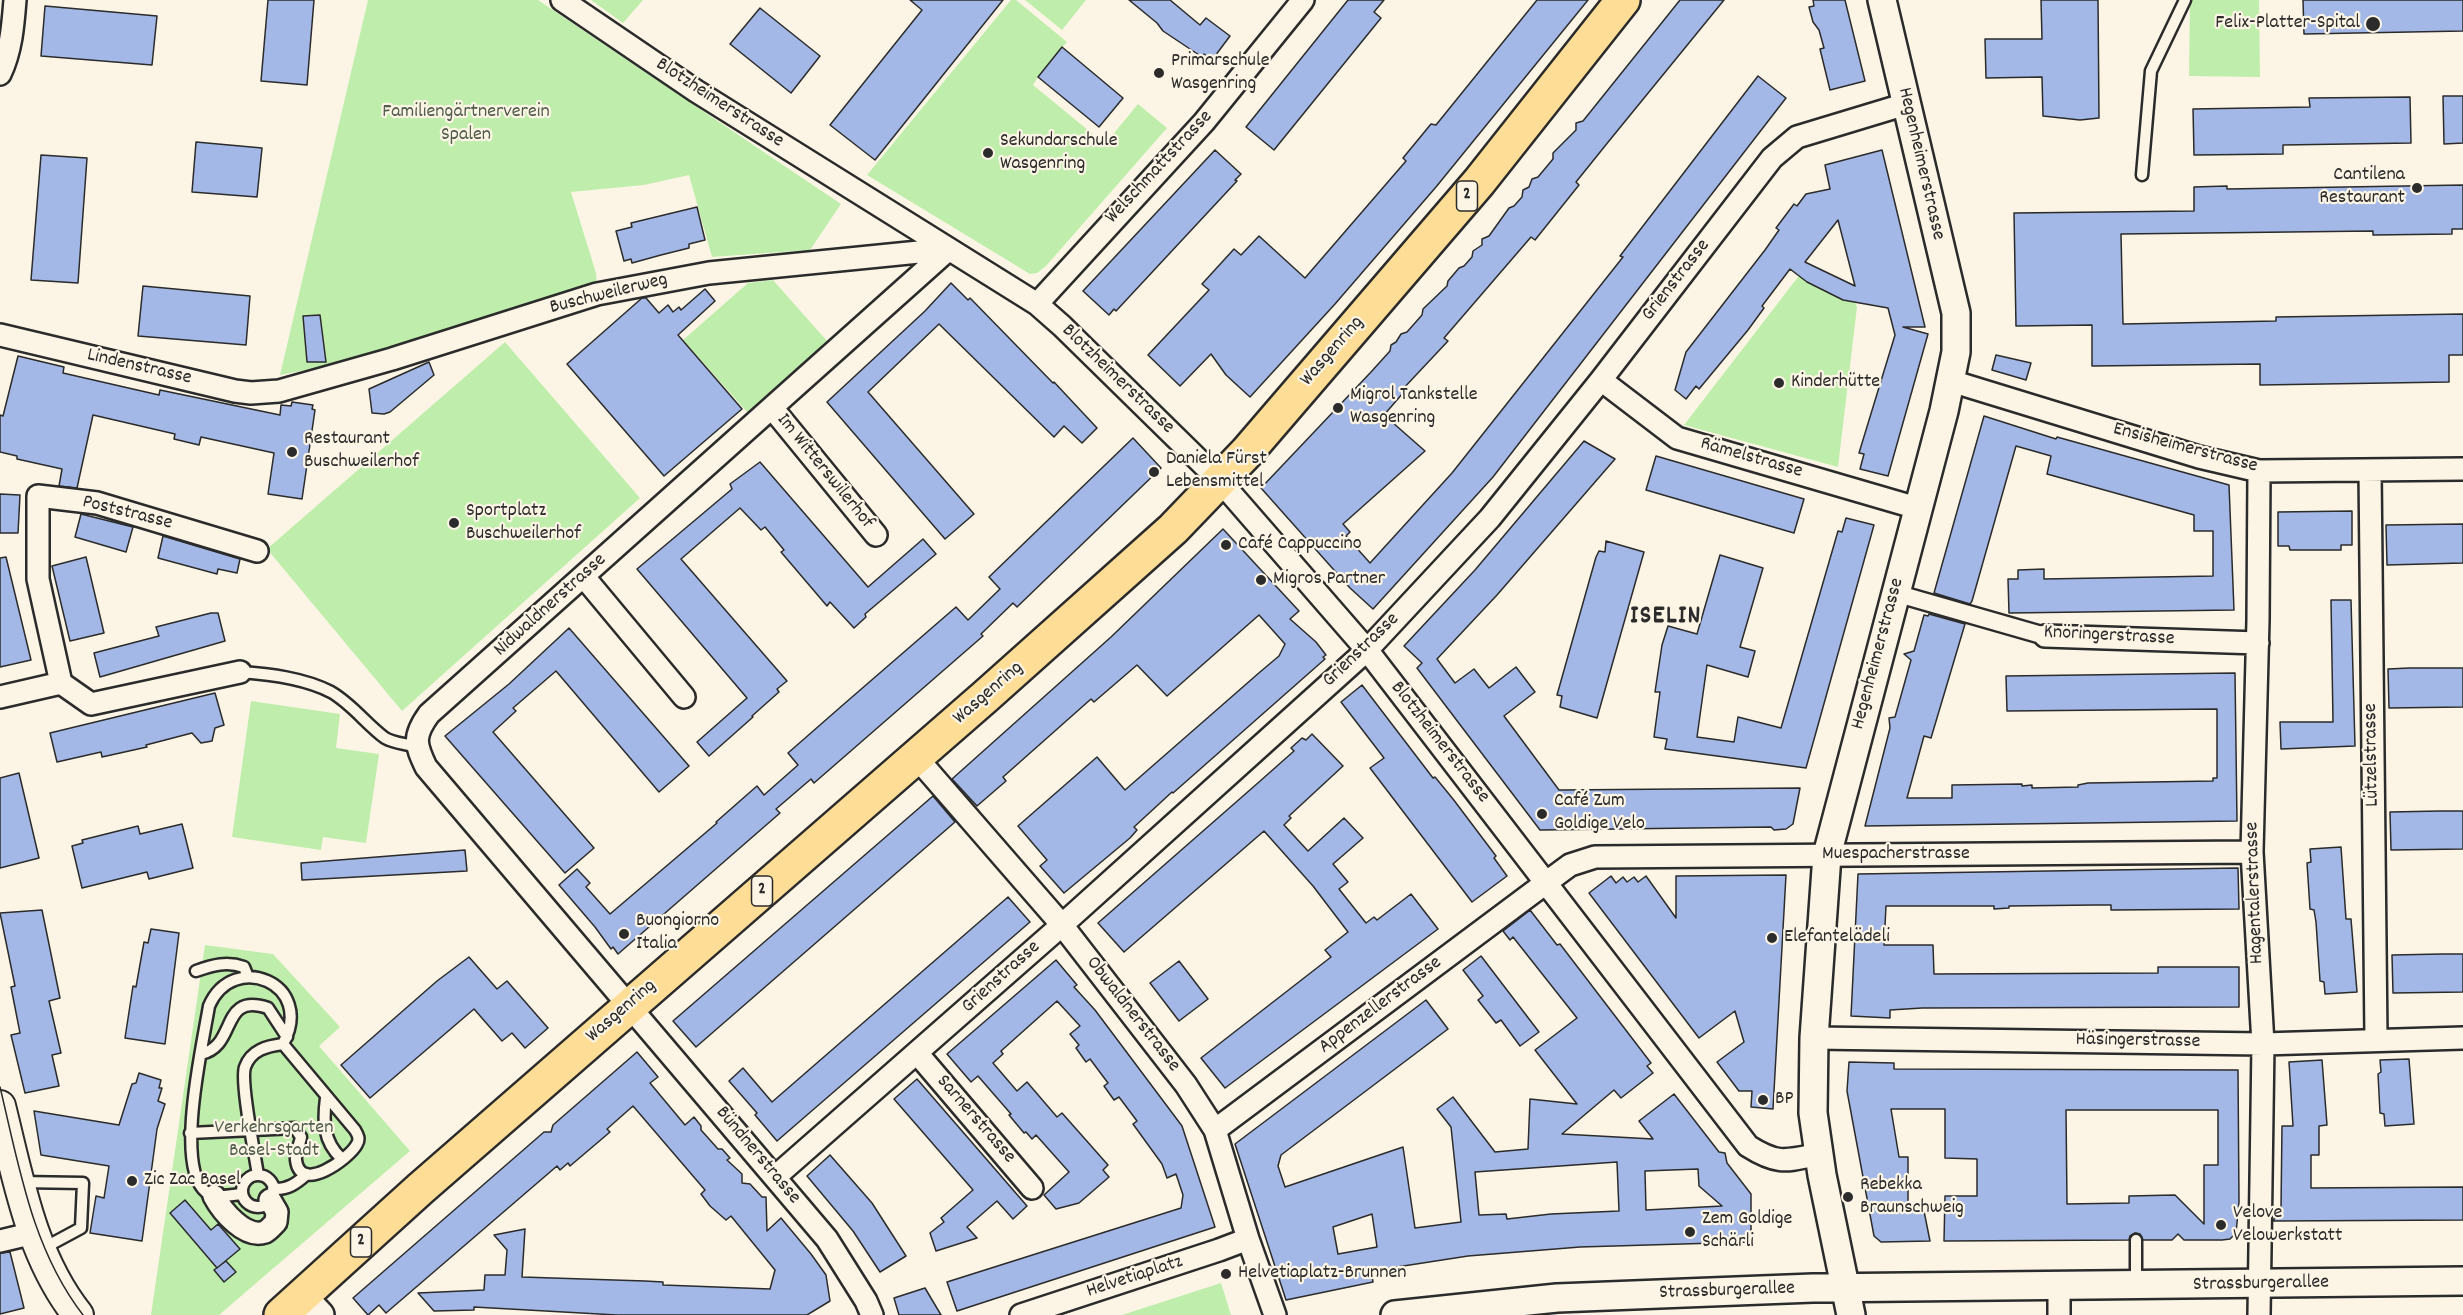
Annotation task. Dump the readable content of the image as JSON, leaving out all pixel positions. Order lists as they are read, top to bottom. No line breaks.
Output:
{"streets":{"main road":["2","Wasgenring"],"street":["Blotzheimerstrasse","Hegenheimerstrasse","Welschmattstrasse","Grienstrasse","Buschweilerweg","Lindenstrasse","Ensisheimerstrasse","Rämelstrasse","Im Witterswilerhof","Poststrasse","Nidwaldnerstrasse","Knöringerstrasse","Lützelstrasse","Muespacherstrasse","Hagentalerstrasse","Appenzellerstrasse","Obwaldnerstrasse","Häsingerstrasse","Sarnerstrasse","Bündnerstrasse","Helvetiaplatz","Strassburgerallee"]},"crossings":[["Blotzheimerstrasse","Hegenheimerstrasse"],["Blotzheimerstrasse","Welschmattstrasse"],["Blotzheimerstrasse","Grienstrasse"],["Blotzheimerstrasse","Buschweilerweg"],["Blotzheimerstrasse","Wasgenring"],["Blotzheimerstrasse","Nidwaldnerstrasse"],["Blotzheimerstrasse","Muespacherstrasse"],["Blotzheimerstrasse","Appenzellerstrasse"],["Hegenheimerstrasse","Grienstrasse"],["Hegenheimerstrasse","Ensisheimerstrasse"],["Hegenheimerstrasse","Rämelstrasse"],["Hegenheimerstrasse","Knöringerstrasse"],["Hegenheimerstrasse","Muespacherstrasse"],["Hegenheimerstrasse","Häsingerstrasse"],["Hegenheimerstrasse","Strassburgerallee"],["Grienstrasse","Rämelstrasse"],["Grienstrasse","Obwaldnerstrasse"],["Grienstrasse","Sarnerstrasse"],["Grienstrasse","Bündnerstrasse"],["Buschweilerweg","Lindenstrasse"],["Buschweilerweg","Nidwaldnerstrasse"],["Wasgenring","Obwaldnerstrasse"],["Wasgenring","Bündnerstrasse"],["Ensisheimerstrasse","Lützelstrasse"],["Ensisheimerstrasse","Hagentalerstrasse"],["Im Witterswilerhof","Nidwaldnerstrasse"],["Knöringerstrasse","Hagentalerstrasse"],["Lützelstrasse","Häsingerstrasse"],["Muespacherstrasse","Hagentalerstrasse"],["Muespacherstrasse","Appenzellerstrasse"],["Hagentalerstrasse","Häsingerstrasse"],["Hagentalerstrasse","Strassburgerallee"],["Appenzellerstrasse","Obwaldnerstrasse"],["Obwaldnerstrasse","Helvetiaplatz"]],"districts":["ISELIN"],"parks":["Familiengärtnerverein Spalen","Verkehrsgarten Basel-Stadt"],"places":["Felix-Platter-Spital","Primarschule Wasgenring","Sekundarschule Wasgenring","Cantilena Restaurant","Kinderhütte","Migrol Tankstelle Wasgenring","Restaurant Buschweilerhof","Daniela Fürst Lebensmittel","Sportplatz Buschweilerhof","Café Cappuccino","Migros Partner","Café Zum Goldige Velo","Buongiorno Italia","Elefantelädeli","BP","Zic Zac Basel","Rebekka Braunschweig","Velove Velowerkstatt","Zem Goldige Schärli","Helvetiaplatz-Brunnen"]}
